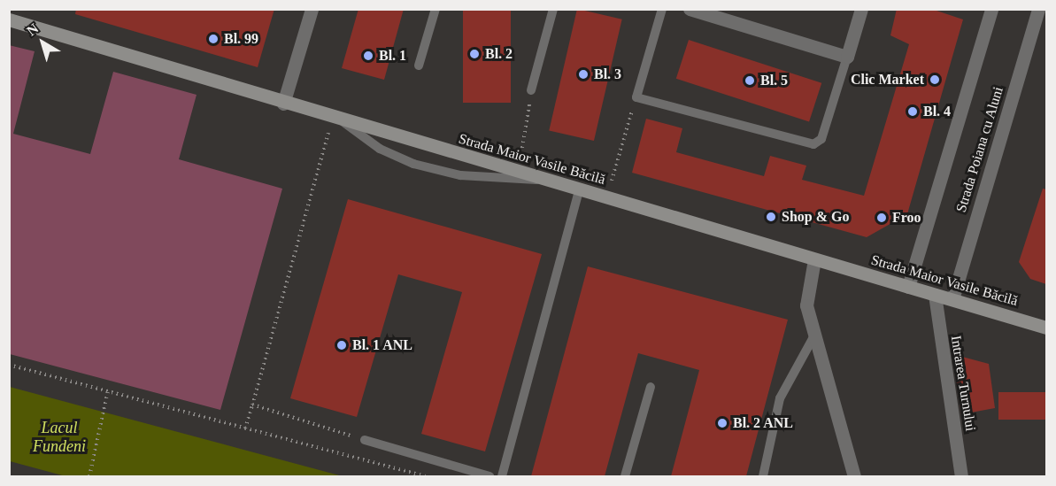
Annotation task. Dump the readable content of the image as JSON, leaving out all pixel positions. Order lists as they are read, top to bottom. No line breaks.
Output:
{"streets":{"street":["Strada Poiana cu Aluni","Strada Maior Vasile Băcilă","Intrarea Turnului"]},"crossings":[["Strada Poiana cu Aluni","Strada Maior Vasile Băcilă"],["Strada Maior Vasile Băcilă","Intrarea Turnului"]],"water":["Lacul Fundeni"],"places":["Bl. 99","Bl. 2","Bl. 1","Bl. 3","Clic Market","Bl. 5","Bl. 4","Shop & Go","Froo","Bl. 1 ANL","Bl. 2 ANL"],"north":"top left"}
